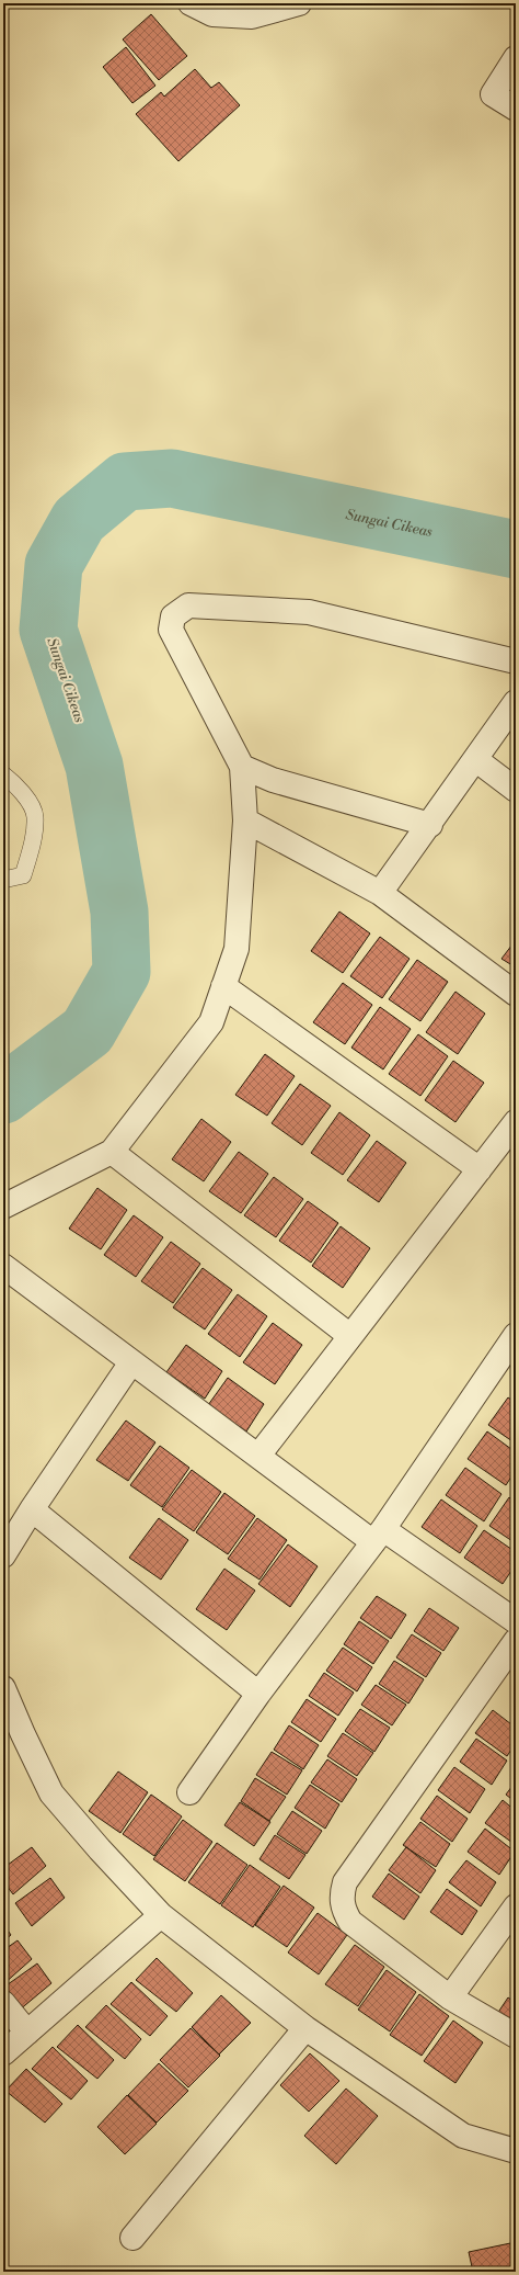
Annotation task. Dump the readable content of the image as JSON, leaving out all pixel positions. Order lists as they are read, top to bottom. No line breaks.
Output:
{"water":["Sungai Cikeas"]}
